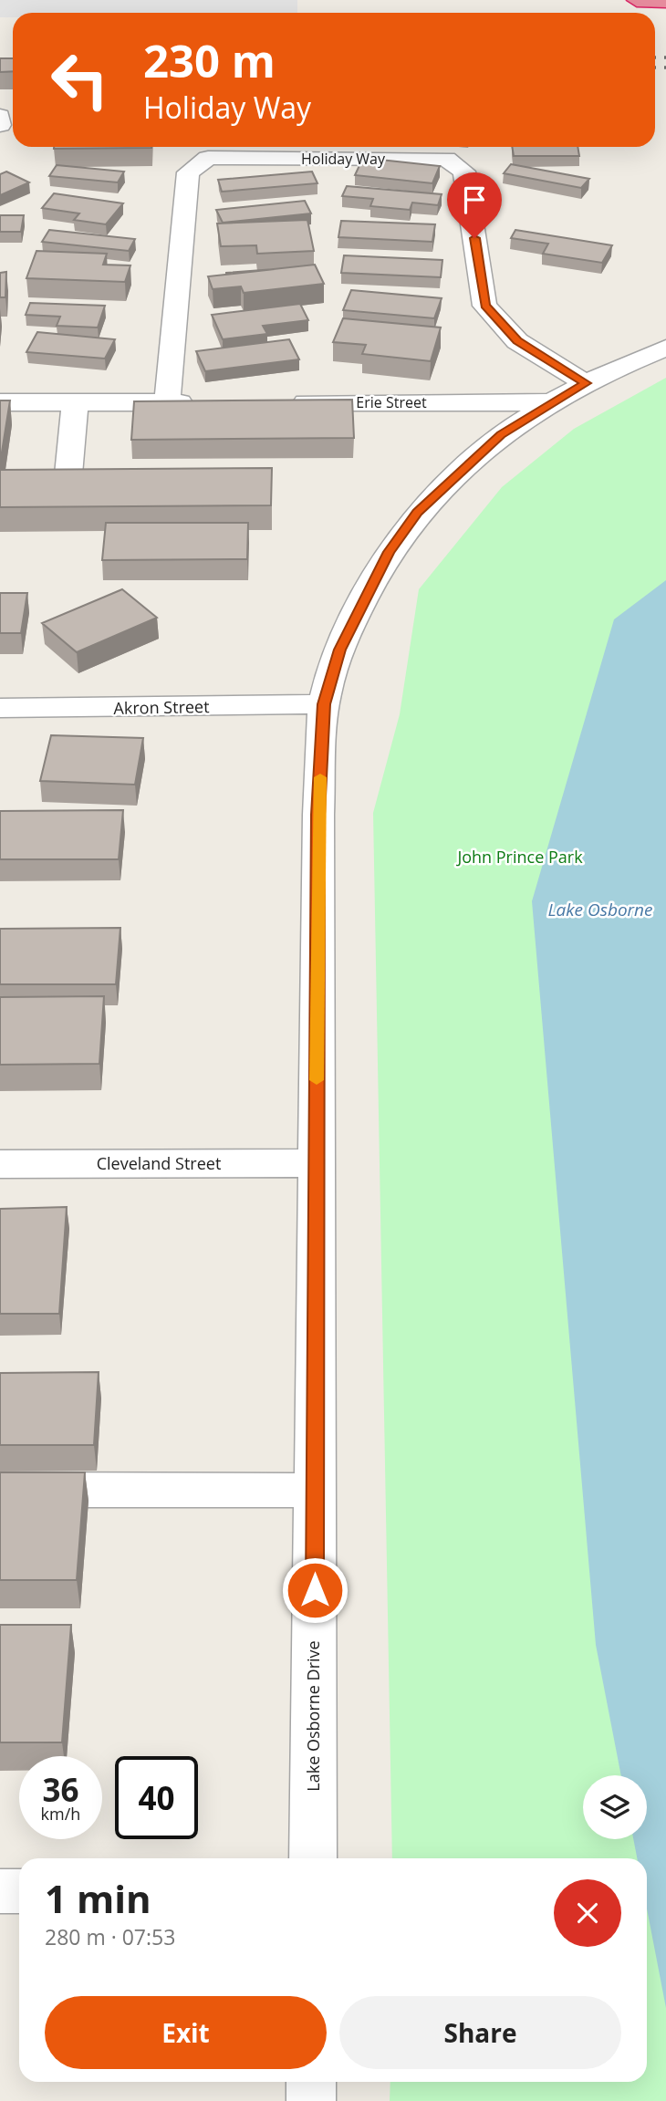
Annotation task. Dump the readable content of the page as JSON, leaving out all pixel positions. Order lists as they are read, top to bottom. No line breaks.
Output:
{"streets":{"street":["Holiday Way","Erie Street","Akron Street","Cleveland Street","Lake Osborne Drive"]},"crossings":[["Holiday Way","Lake Osborne Drive"],["Erie Street","Lake Osborne Drive"],["Akron Street","Lake Osborne Drive"],["Cleveland Street","Lake Osborne Drive"]],"water":["Lake Osborne"],"parks":["John Prince Park"],"page":{"turn":["230 m","Holiday Way"],"speed":"36 km/h","limit":"40","heading":["1 min","280 m · 07:53"],"buttons":["Exit","Share"]}}
